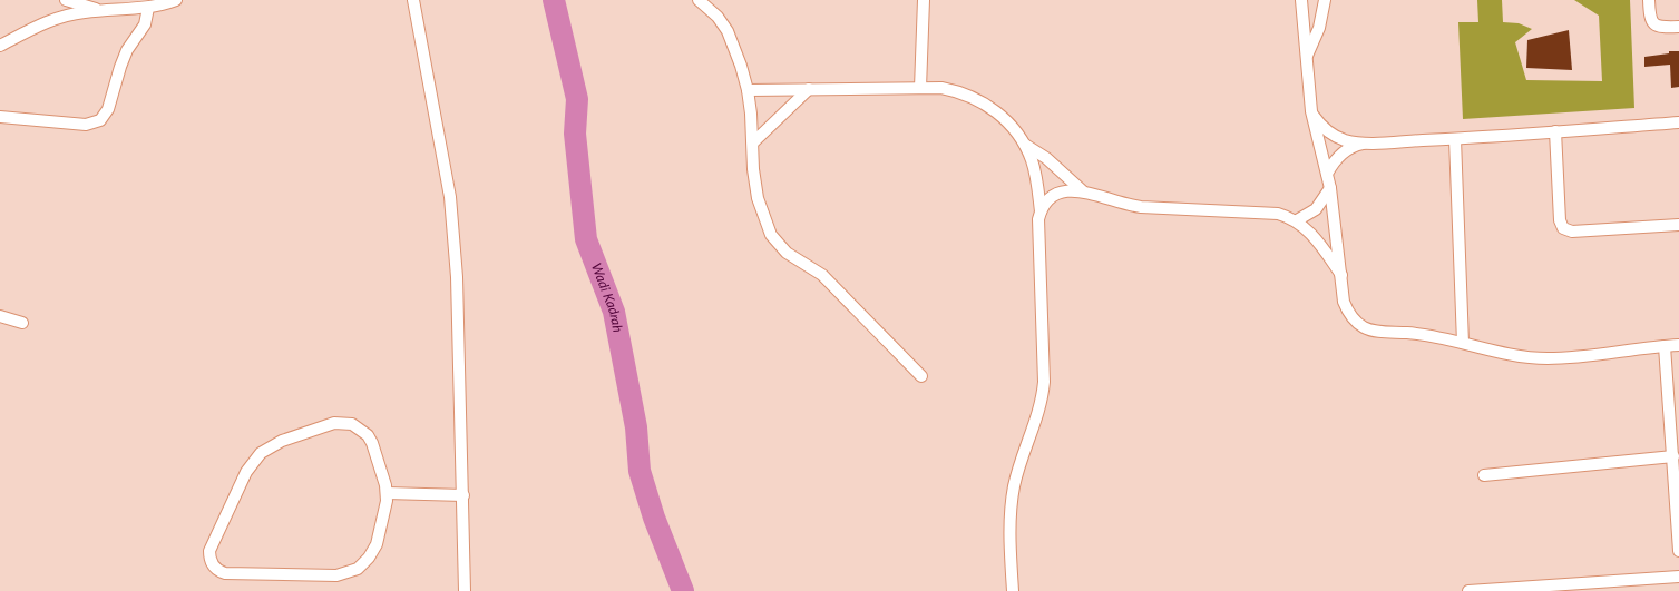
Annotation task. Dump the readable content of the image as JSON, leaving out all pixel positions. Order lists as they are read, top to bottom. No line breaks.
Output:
{"water":["Wadi Kadrah"]}
